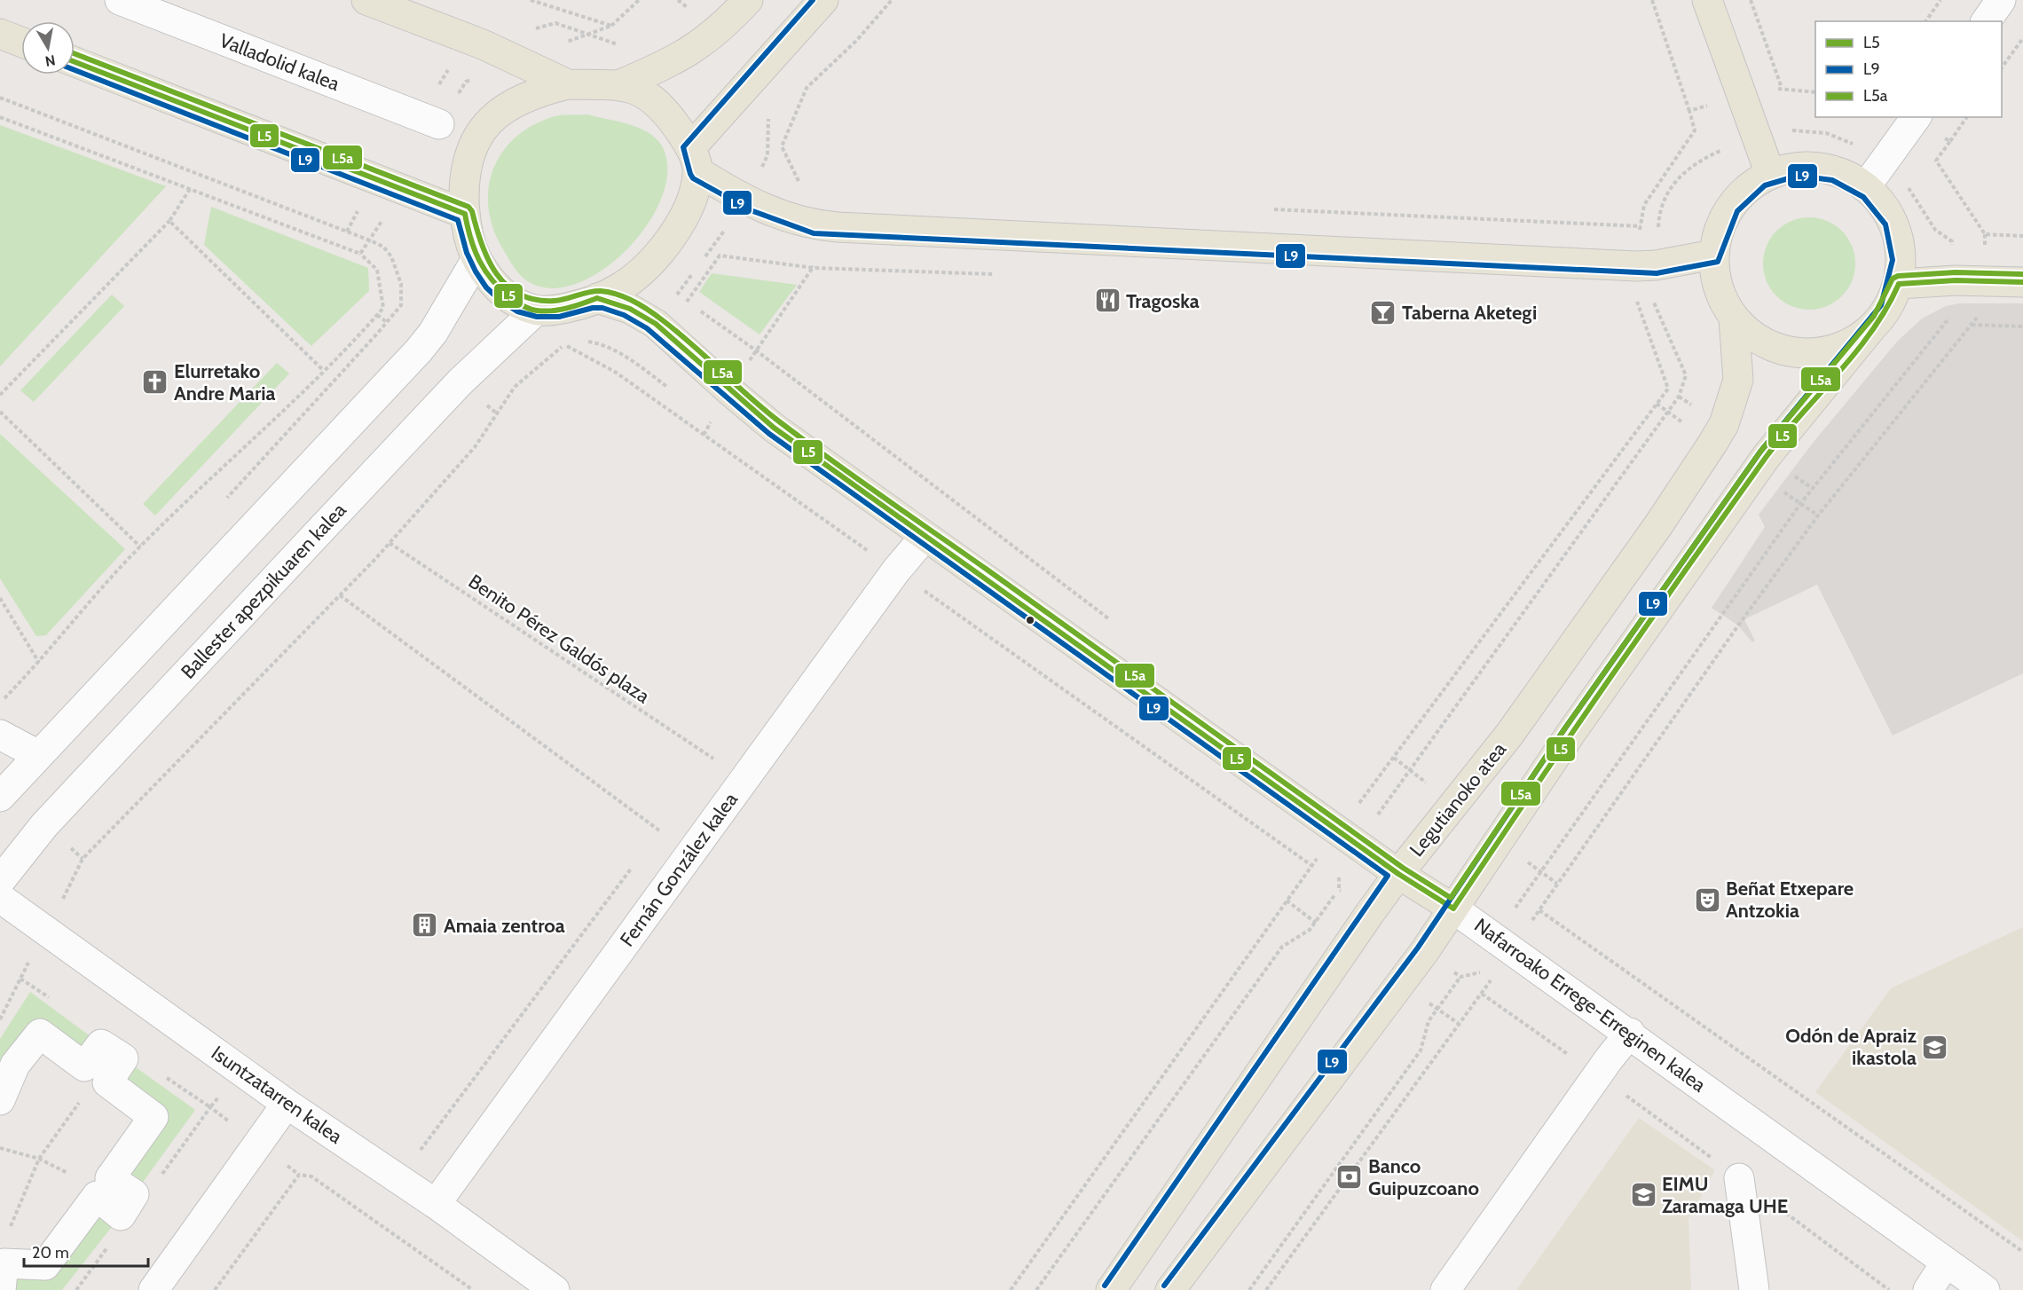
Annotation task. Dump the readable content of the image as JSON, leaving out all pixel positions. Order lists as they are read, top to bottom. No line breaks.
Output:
{"streets":{"main road":["Legutianoko atea","Nafarroako Errege-Erreginen kalea"],"street":["Valladolid kalea","Ballester apezpikuaren kalea","Fernán González kalea","Isuntzatarren kalea"],"path":["Benito Pérez Galdós plaza"]},"crossings":[["Legutianoko atea","Nafarroako Errege-Erreginen kalea"],["Fernán González kalea","Nafarroako Errege-Erreginen kalea"],["Fernán González kalea","Isuntzatarren kalea"]],"places":{"restaurant":["Tragoska"],"bar":["Taberna Aketegi"],"church":["Elurretako Andre Maria"],"theatre":["Beñat Etxepare Antzokia"],"building":["Amaia zentroa"],"school or university":["Odón de Apraiz ikastola","EIMU Zaramaga UHE"],"bank":["Banco Guipuzcoano"]},"lines":["transit line L9","transit line L5a","transit line L5"],"legend":["L5","L9","L5a"],"scale_bar":"20 m","north":"bottom"}
